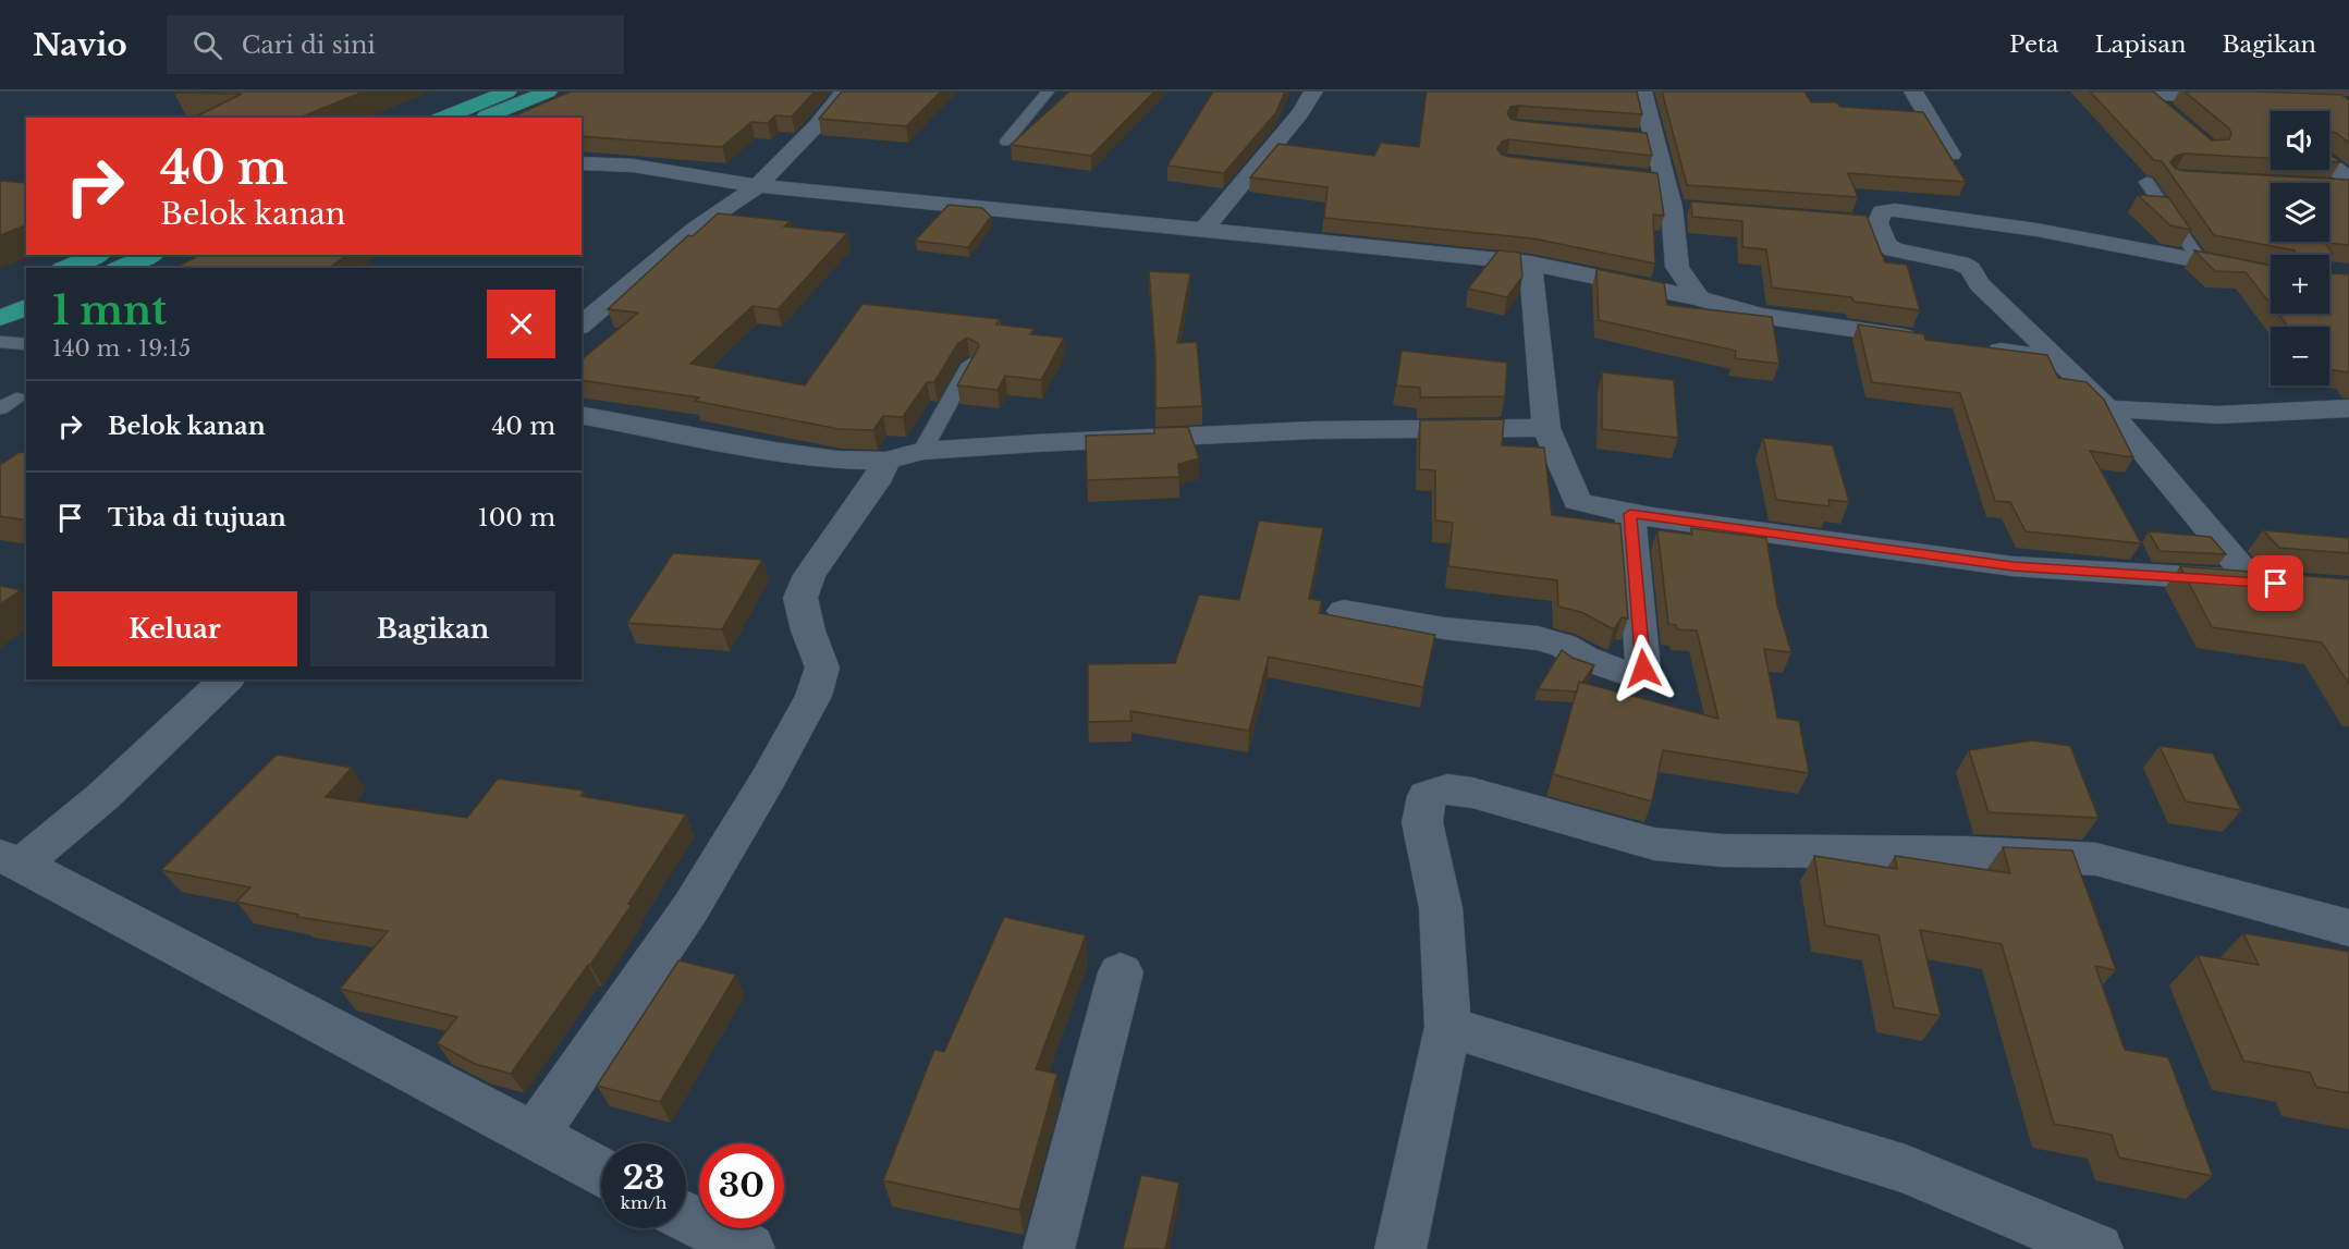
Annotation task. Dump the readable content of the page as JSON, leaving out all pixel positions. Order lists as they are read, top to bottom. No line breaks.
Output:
{"page":{"header":"Navio","search":"Cari di sini","nav":["Peta","Lapisan","Bagikan"],"map_buttons":["+","−"],"turn":["40 m","Belok kanan"],"heading":["1 mnt","140 m · 19:15"],"list":[{"name":"Belok kanan","value":"40 m"},{"name":"Tiba di tujuan","value":"100 m"}],"buttons":["Keluar","Bagikan"],"speed":"23 km/h","limit":"30"}}
